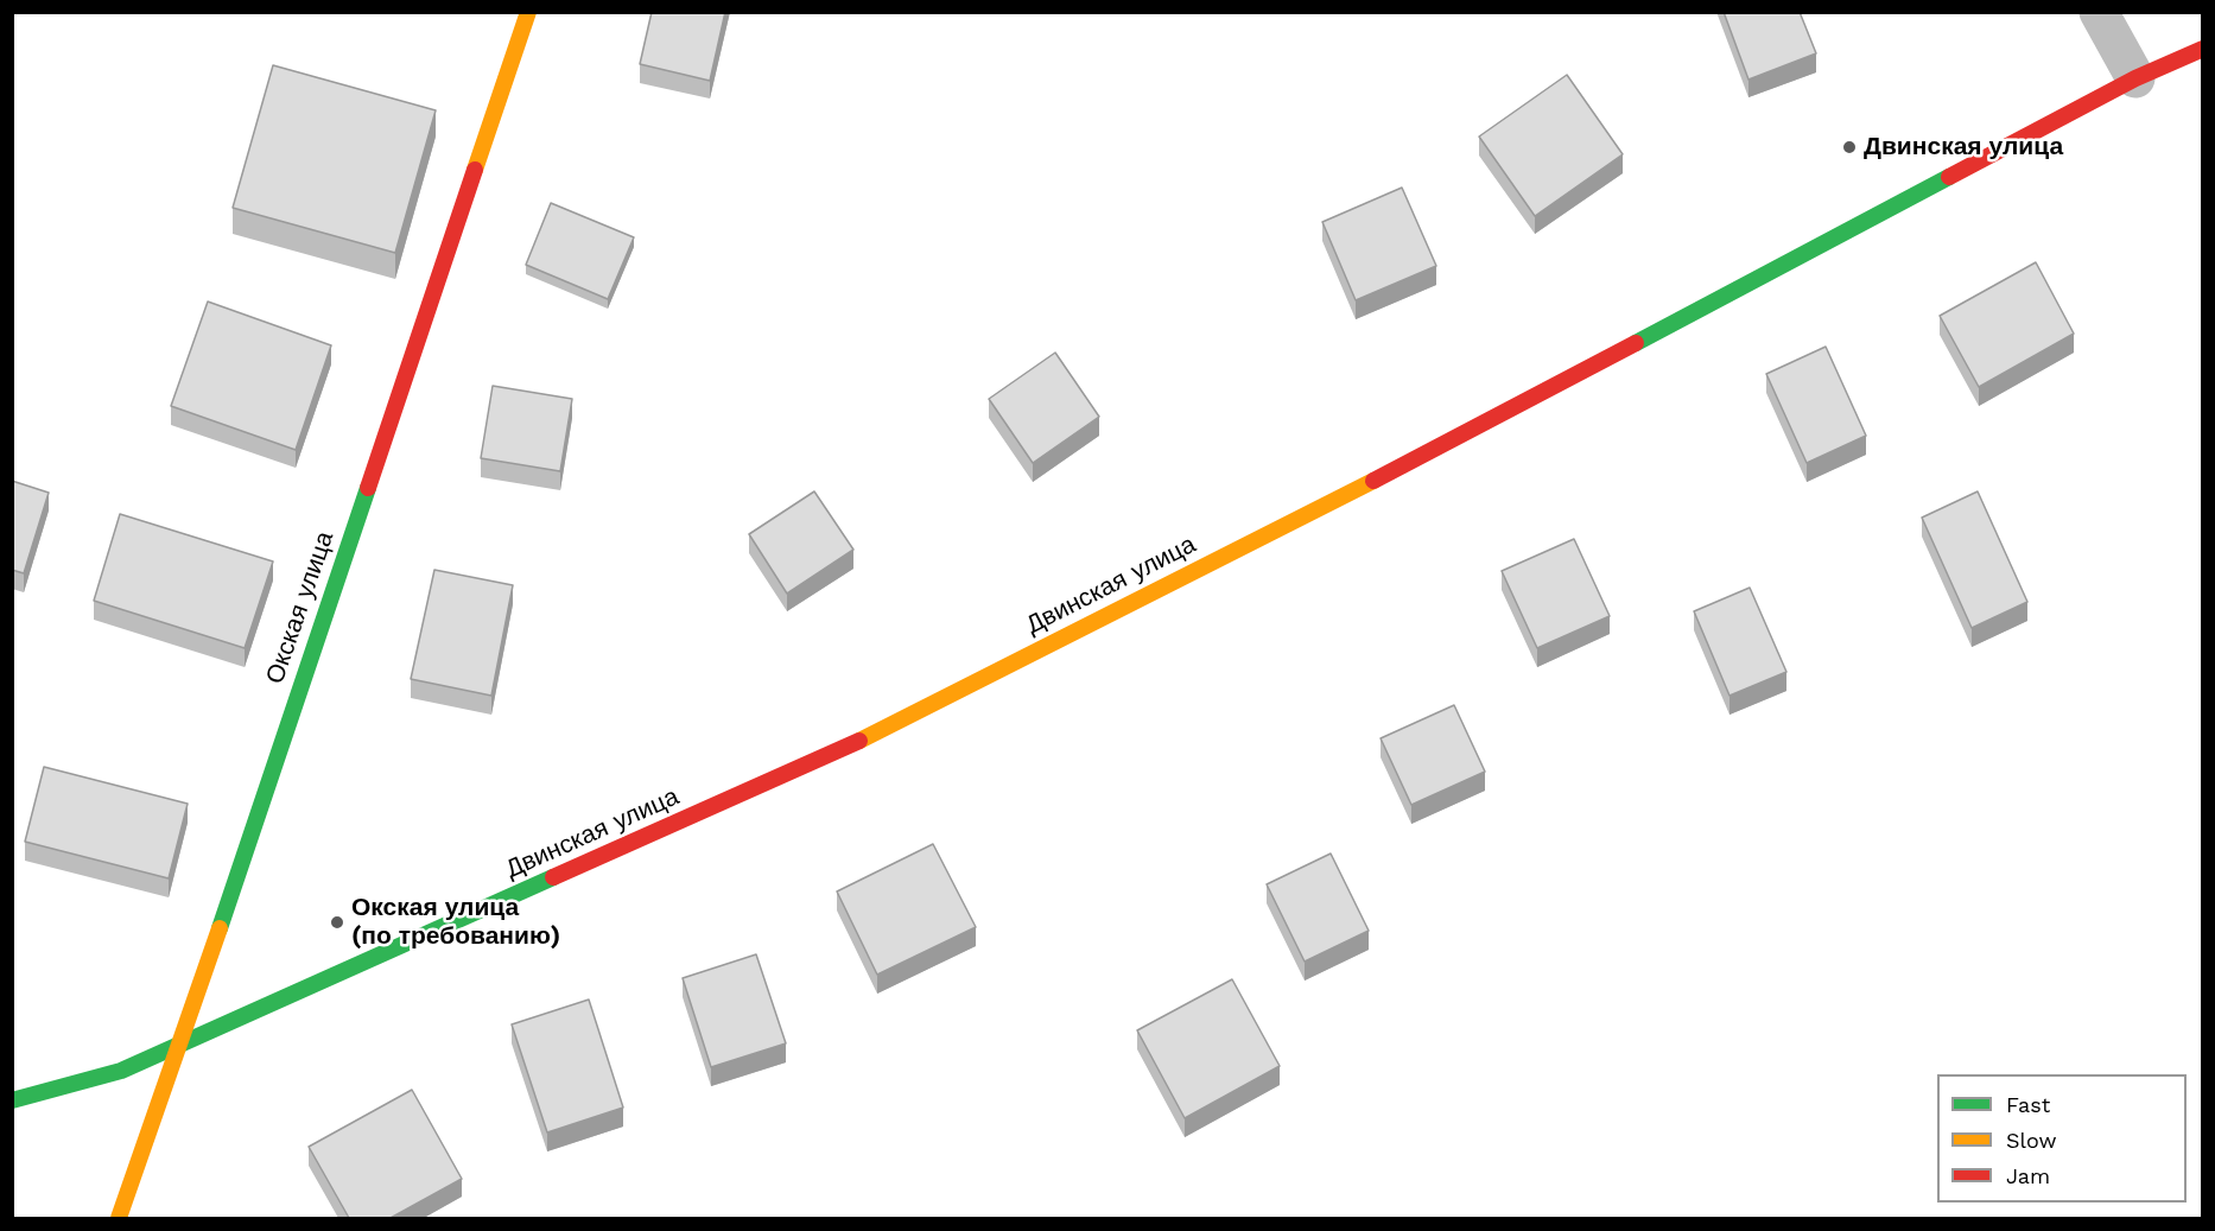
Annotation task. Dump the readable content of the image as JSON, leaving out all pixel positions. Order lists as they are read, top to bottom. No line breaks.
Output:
{"streets":{"street":["Двинская улица","Окская улица"]},"crossings":[["Двинская улица","Окская улица"]],"places":["Двинская улица","Окская улица (по требованию)"],"legend":["Fast","Slow","Jam"]}
